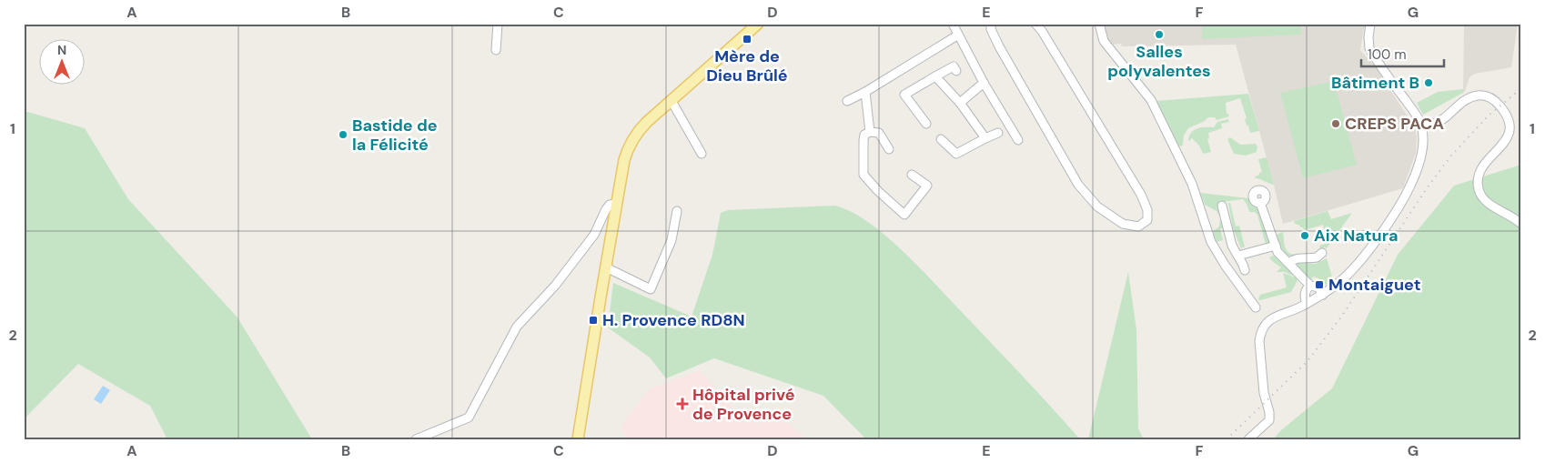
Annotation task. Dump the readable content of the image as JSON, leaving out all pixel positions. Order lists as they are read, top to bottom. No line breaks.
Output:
{"places":{"other":["Salles polyvalentes","Bâtiment B","CREPS PACA","Bastide de la Félicité","Aix Natura"],"transit":["Mère de Dieu Brûlé","Montaiguet","H. Provence RD8N"],"health":["Hôpital privé de Provence"]},"scale_bar":"100 m","north":"top","grid":{"columns":["A","B","C","D","E","F","G"],"rows":["1","2"]}}
